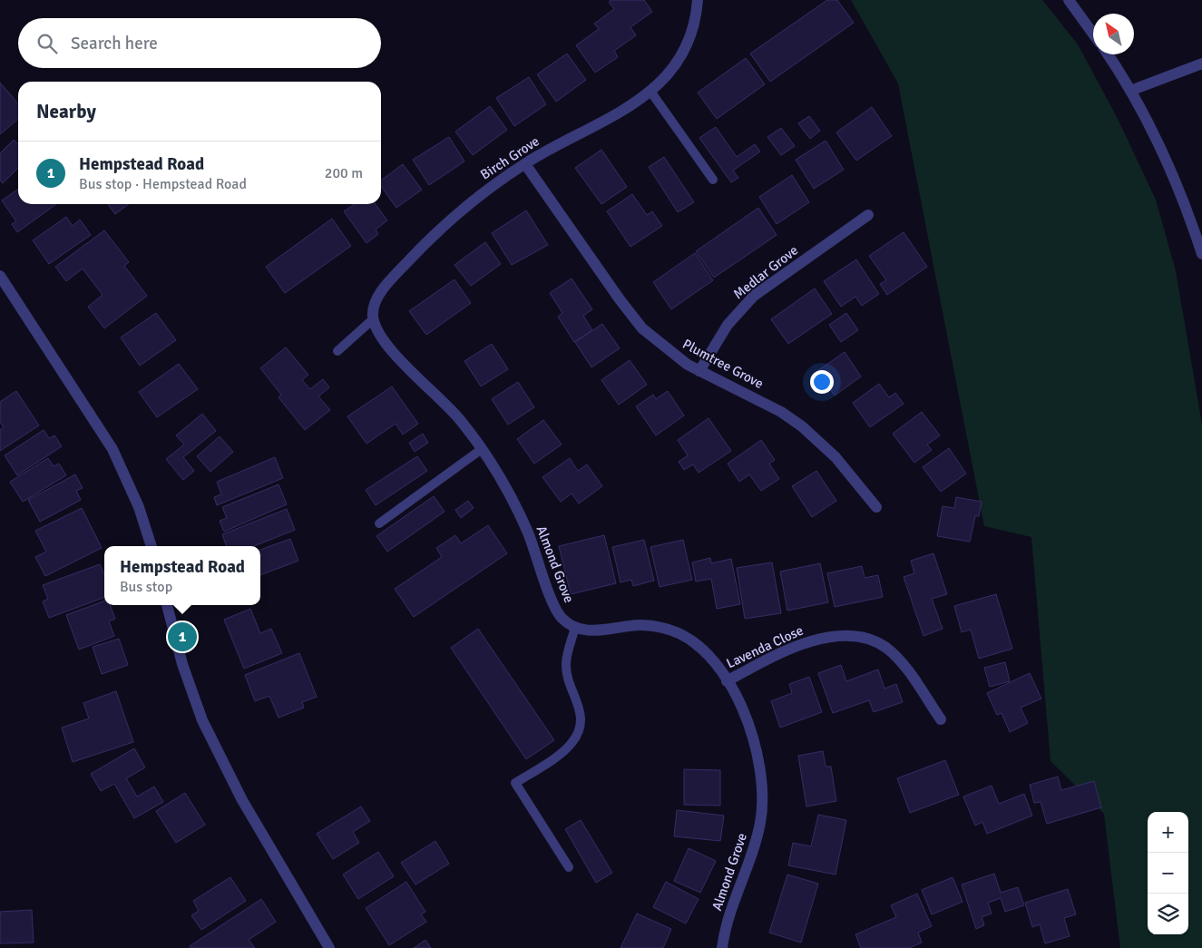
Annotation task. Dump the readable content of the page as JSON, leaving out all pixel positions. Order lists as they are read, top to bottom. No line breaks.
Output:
{"streets":{"street":["Birch Grove","Medlar Grove","Plumtree Grove","Almond Grove","Lavenda Close"]},"crossings":[["Birch Grove","Plumtree Grove"],["Birch Grove","Almond Grove"],["Medlar Grove","Plumtree Grove"],["Almond Grove","Lavenda Close"]],"north":"top left","page":{"search":"Search here","heading":"Nearby","list":[{"mark":"1","name":"Hempstead Road","note":"Bus stop · Hempstead Road","value":"200 m"}],"popup":["Hempstead Road","Bus stop"],"pins":"1","map_buttons":["+","−"]}}
